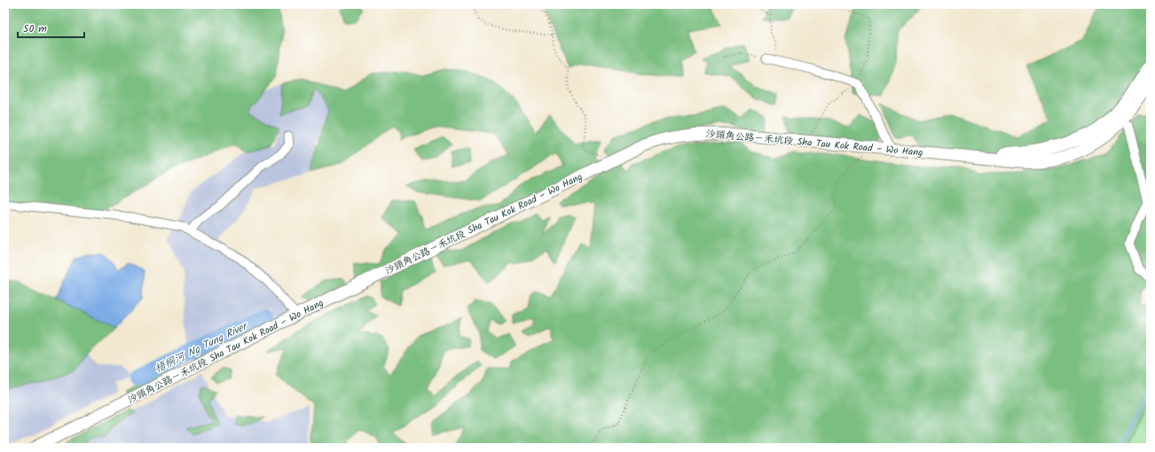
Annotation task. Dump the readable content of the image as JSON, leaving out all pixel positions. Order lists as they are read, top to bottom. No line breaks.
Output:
{"streets":{"main road":["沙頭角公路－禾坑段 Sha Tau Kok Road – Wo Hang"]},"water":["梧桐河 Ng Tung River"],"scale_bar":"50 m"}
